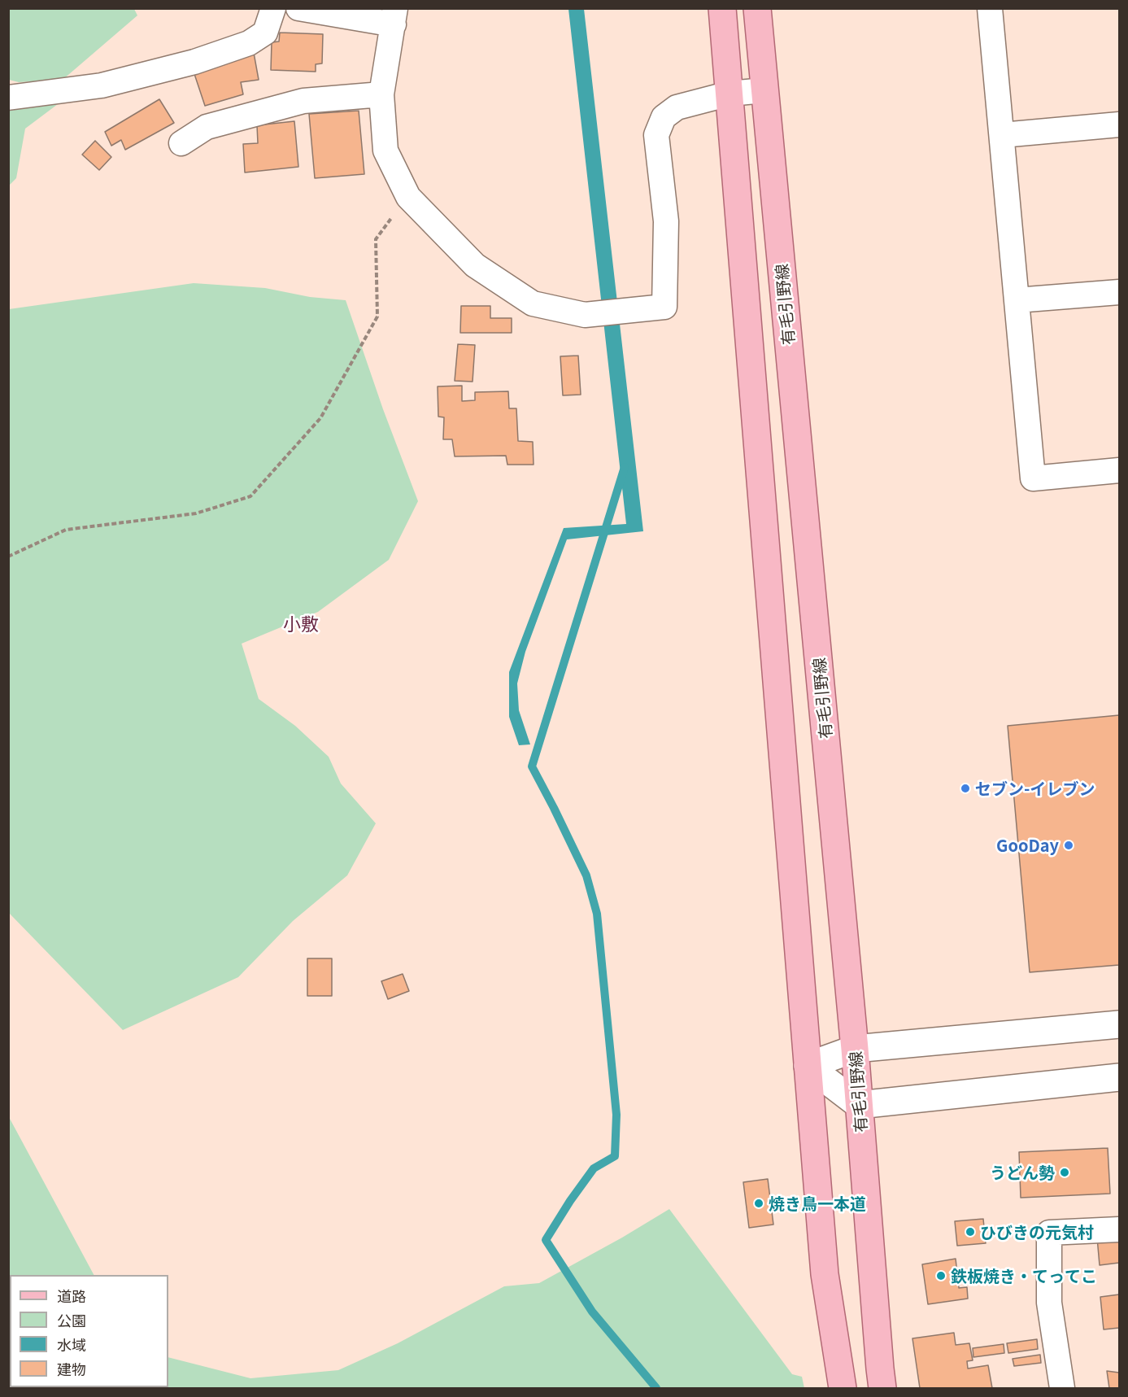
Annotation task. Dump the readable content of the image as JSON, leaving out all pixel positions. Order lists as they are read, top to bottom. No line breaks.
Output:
{"streets":{"main road":["有毛引野線"]},"districts":["小敷"],"places":["セブン-イレブン","GooDay","うどん勢","焼き鳥一本道","ひびきの元気村","鉄板焼き・てってこ"],"legend":["道路","公園","水域","建物"]}
